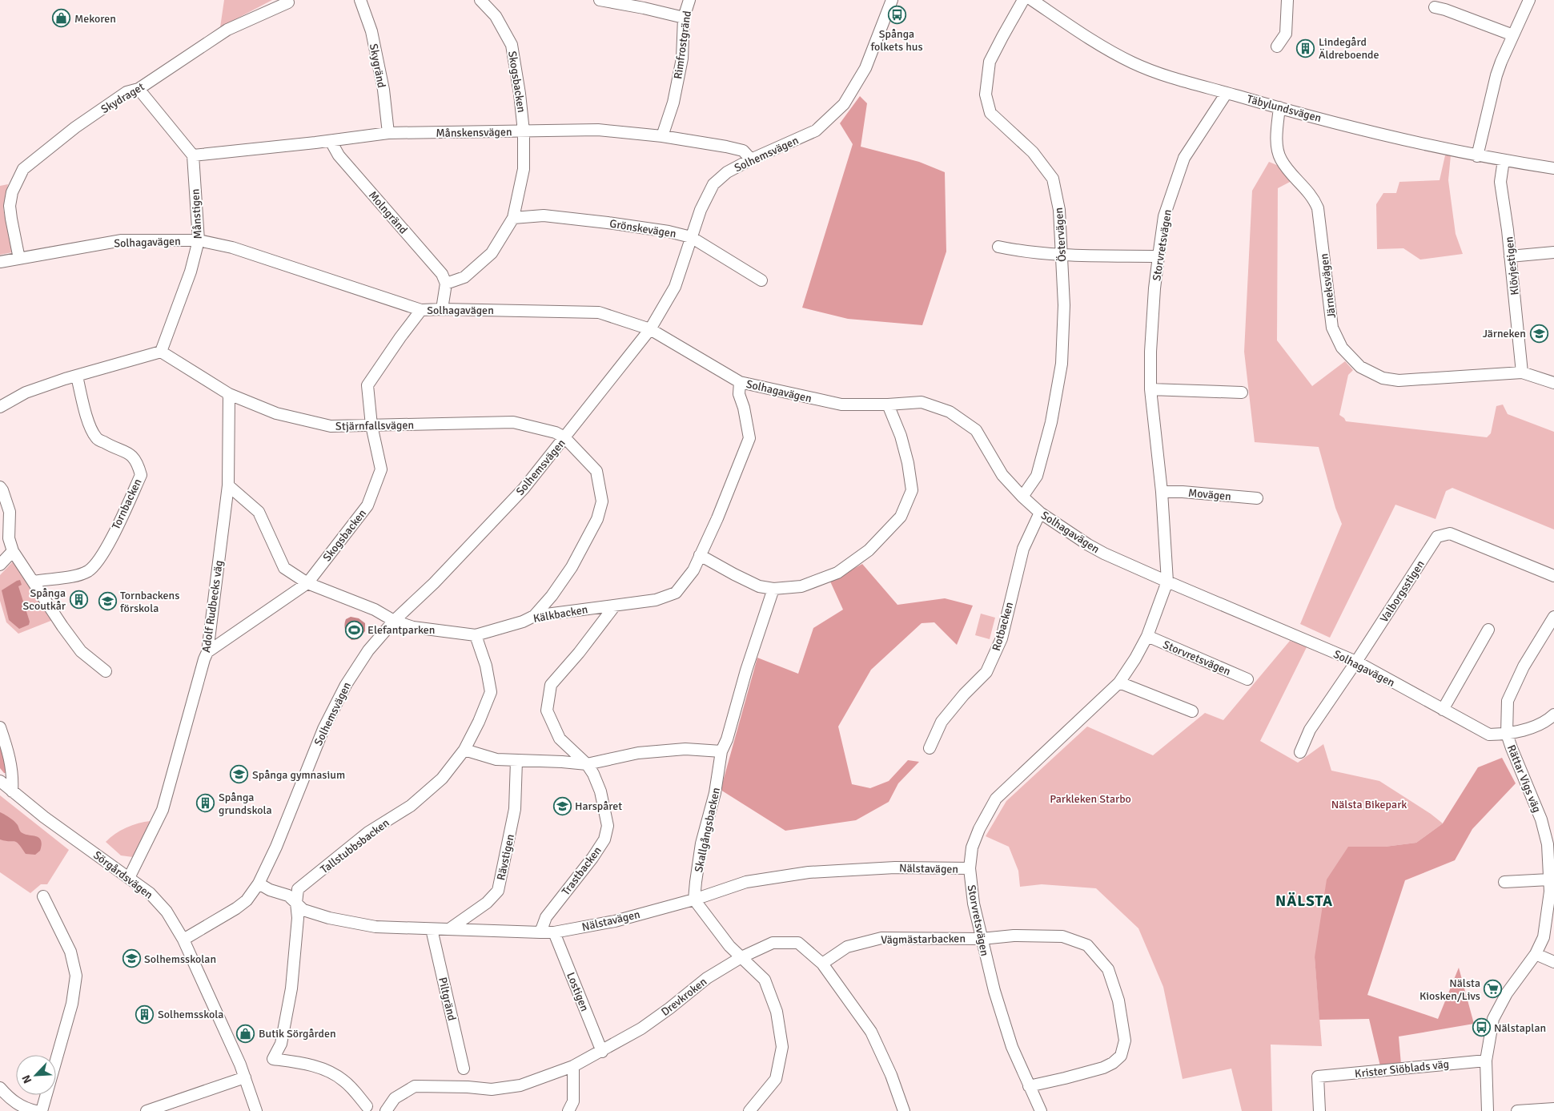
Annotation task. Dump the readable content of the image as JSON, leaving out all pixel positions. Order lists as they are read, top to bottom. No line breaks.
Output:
{"streets":{"street":["Rimfrostgränd","Skygränd","Skogsbacken","Skydraget","Täbylundsvägen","Månskensvägen","Solhemsvägen","Molngränd","Månstigen","Grönskevägen","Östervägen","Solhagavägen","Storvretsvägen","Klövjestigen","Järneksvägen","Stjärnfallsvägen","Movägen","Tornbacken","Valborgsstigen","Adolf Rudbecks väg","Kälkbacken","Rotbacken","Rättar Vigs väg","Skallgångsbacken","Tallstubbsbacken","Rävstigen","Nälstavägen","Trastbacken","Sörgårdsvägen","Vägmästarbacken","Lostigen","Drevkroken","Piltgränd","Krister Siöblads väg"]},"crossings":[["Rimfrostgränd","Månskensvägen"],["Skygränd","Månskensvägen"],["Skogsbacken","Månskensvägen"],["Skogsbacken","Molngränd"],["Skogsbacken","Grönskevägen"],["Skogsbacken","Solhagavägen"],["Skogsbacken","Stjärnfallsvägen"],["Skogsbacken","Adolf Rudbecks väg"],["Skogsbacken","Kälkbacken"],["Skydraget","Solhagavägen"],["Täbylundsvägen","Storvretsvägen"],["Täbylundsvägen","Klövjestigen"],["Täbylundsvägen","Järneksvägen"],["Månskensvägen","Solhemsvägen"],["Månskensvägen","Molngränd"],["Månskensvägen","Månstigen"],["Solhemsvägen","Grönskevägen"],["Solhemsvägen","Solhagavägen"],["Solhemsvägen","Stjärnfallsvägen"],["Solhemsvägen","Kälkbacken"],["Solhemsvägen","Nälstavägen"],["Solhemsvägen","Sörgårdsvägen"],["Månstigen","Solhagavägen"],["Månstigen","Stjärnfallsvägen"],["Östervägen","Solhagavägen"],["Solhagavägen","Storvretsvägen"],["Solhagavägen","Valborgsstigen"],["Solhagavägen","Kälkbacken"],["Solhagavägen","Rotbacken"],["Solhagavägen","Rättar Vigs väg"],["Storvretsvägen","Movägen"],["Storvretsvägen","Nälstavägen"],["Storvretsvägen","Vägmästarbacken"],["Klövjestigen","Järneksvägen"],["Stjärnfallsvägen","Adolf Rudbecks väg"],["Stjärnfallsvägen","Kälkbacken"],["Adolf Rudbecks väg","Kälkbacken"],["Adolf Rudbecks väg","Sörgårdsvägen"],["Kälkbacken","Tallstubbsbacken"],["Kälkbacken","Trastbacken"],["Rättar Vigs väg","Krister Siöblads väg"],["Skallgångsbacken","Nälstavägen"],["Tallstubbsbacken","Nälstavägen"],["Rävstigen","Nälstavägen"],["Nälstavägen","Trastbacken"],["Nälstavägen","Lostigen"],["Nälstavägen","Piltgränd"],["Vägmästarbacken","Drevkroken"],["Lostigen","Drevkroken"]],"districts":["NÄLSTA"],"parks":["Parkleken Starbo","Nälsta Bikepark"],"places":{"bus stop":["Spånga folkets hus","Nälstaplan"],"shop":["Mekoren","Butik Sörgården"],"building":["Lindegård Äldreboende","Spånga Scoutkår","Spånga grundskola","Solhemsskola"],"school or university":["Järneken","Tornbackens förskola","Spånga gymnasium","Harspåret","Solhemsskolan"],"sports":["Elefantparken"],"supermarket":["Nälsta Kiosken/Livs"]},"north":"bottom left"}
